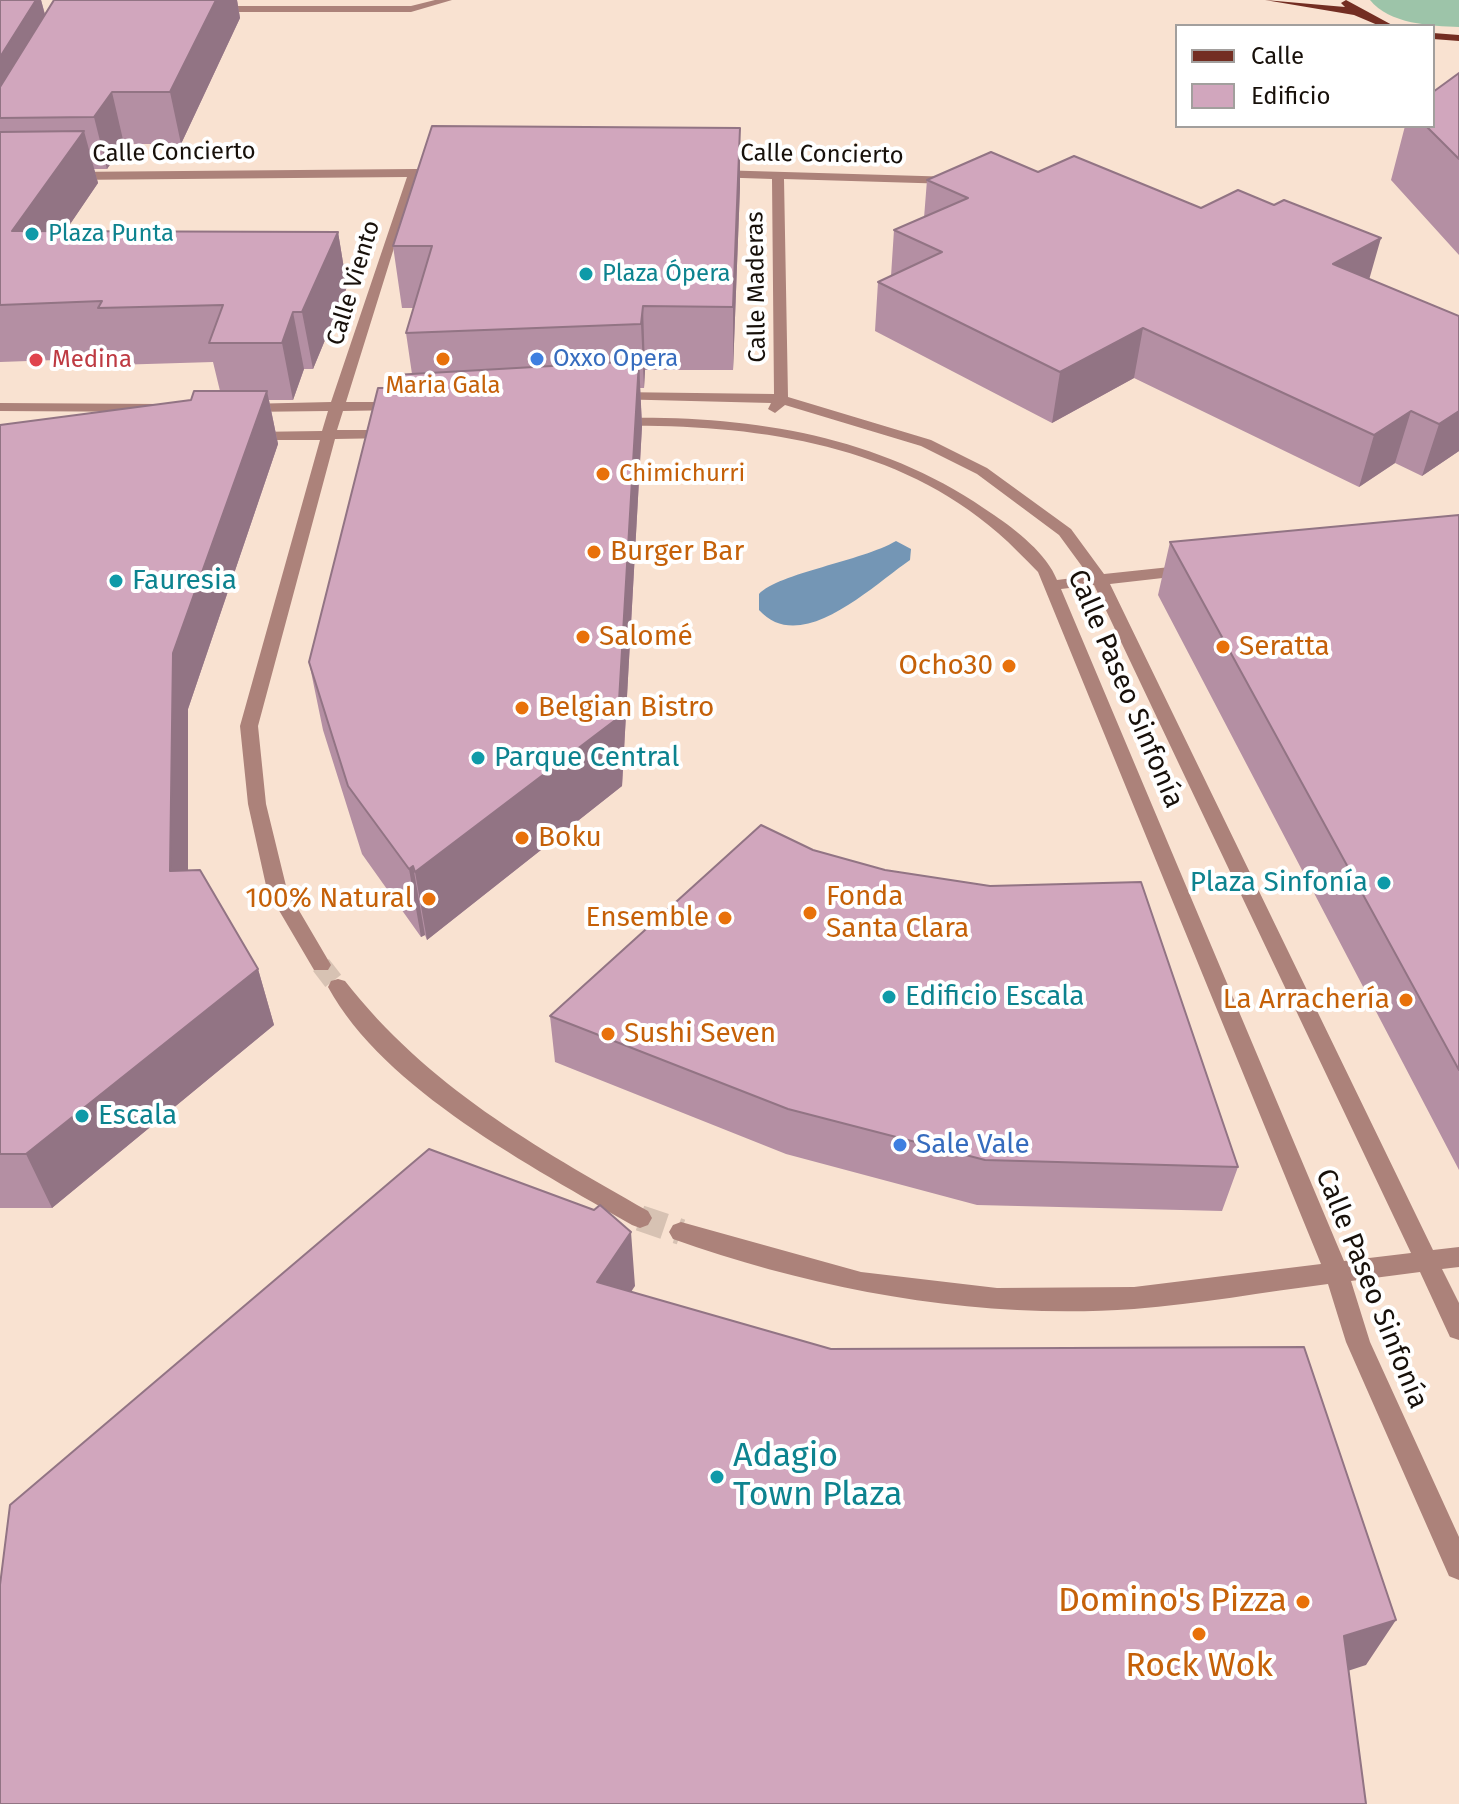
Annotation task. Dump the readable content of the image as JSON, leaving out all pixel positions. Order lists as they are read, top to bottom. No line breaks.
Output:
{"streets":{"street":["Calle Concierto","Calle Viento","Calle Maderas","Calle Paseo Sinfonía"]},"crossings":[["Calle Concierto","Calle Viento"],["Calle Concierto","Calle Maderas"],["Calle Maderas","Calle Paseo Sinfonía"]],"places":["Plaza Punta","Plaza Ópera","Maria Gala","Oxxo Opera","Medina","Chimichurri","Burger Bar","Fauresia","Salomé","Seratta","Ocho30","Belgian Bistro","Parque Central","Boku","Plaza Sinfonía","100% Natural","Fonda Santa Clara","Ensemble","Edificio Escala","La Arrachería","Sushi Seven","Escala","Sale Vale","Adagio Town Plaza","Domino's Pizza","Rock Wok"],"legend":["Calle","Edificio"]}
